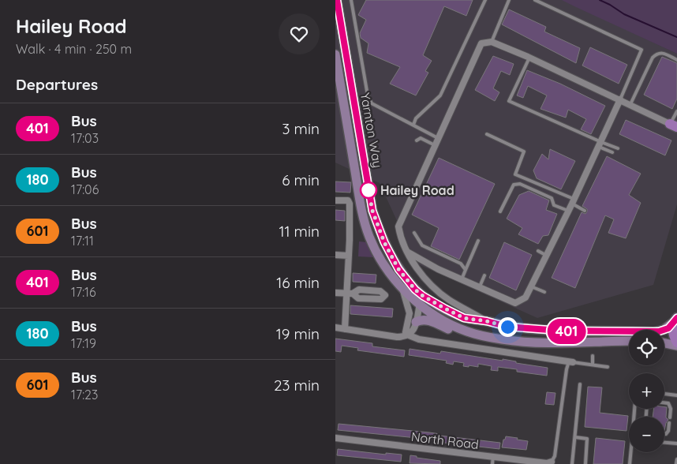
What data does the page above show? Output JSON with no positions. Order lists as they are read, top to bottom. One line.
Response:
{"streets":{"street":["Yarnton Way","North Road"]},"places":["Hailey Road"],"lines":["bus line 401"],"page":{"heading":[["Hailey Road","Walk · 4 min · 250 m"],"Departures"],"on_map":"401","list":[{"mark":"401","name":"Bus","note":"17:03","value":"3 min"},{"mark":"180","name":"Bus","note":"17:06","value":"6 min"},{"mark":"601","name":"Bus","note":"17:11","value":"11 min"},{"mark":"401","name":"Bus","note":"17:16","value":"16 min"},{"mark":"180","name":"Bus","note":"17:19","value":"19 min"},{"mark":"601","name":"Bus","note":"17:23","value":"23 min"}],"map_buttons":["+","−"]}}
